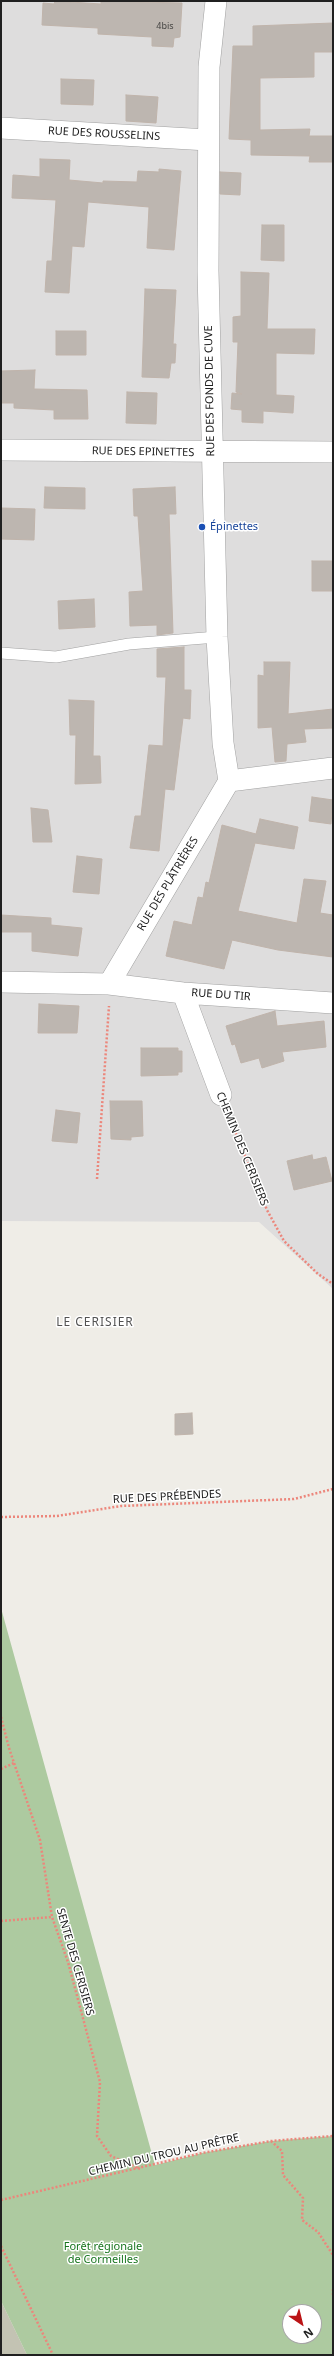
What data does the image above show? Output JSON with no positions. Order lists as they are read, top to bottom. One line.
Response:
{"streets":{"street":["RUE DES ROUSSELINS","RUE DES FONDS DE CUVE","RUE DES EPINETTES","RUE DES PLÂTRIÈRES","RUE DU TIR","CHEMIN DES CERISIERS"],"path":["RUE DES PRÉBENDES","SENTE DES CERISIERS","CHEMIN DU TROU AU PRÊTRE"]},"crossings":[["RUE DES ROUSSELINS","RUE DES FONDS DE CUVE"],["RUE DES FONDS DE CUVE","RUE DES EPINETTES"],["RUE DES FONDS DE CUVE","RUE DES PLÂTRIÈRES"],["RUE DES PLÂTRIÈRES","RUE DU TIR"],["RUE DU TIR","CHEMIN DES CERISIERS"],["SENTE DES CERISIERS","CHEMIN DU TROU AU PRÊTRE"]],"districts":["LE CERISIER"],"parks":["Forêt régionale de Cormeilles"],"places":["Épinettes"],"house_numbers":["4bis"],"north":"bottom right"}
